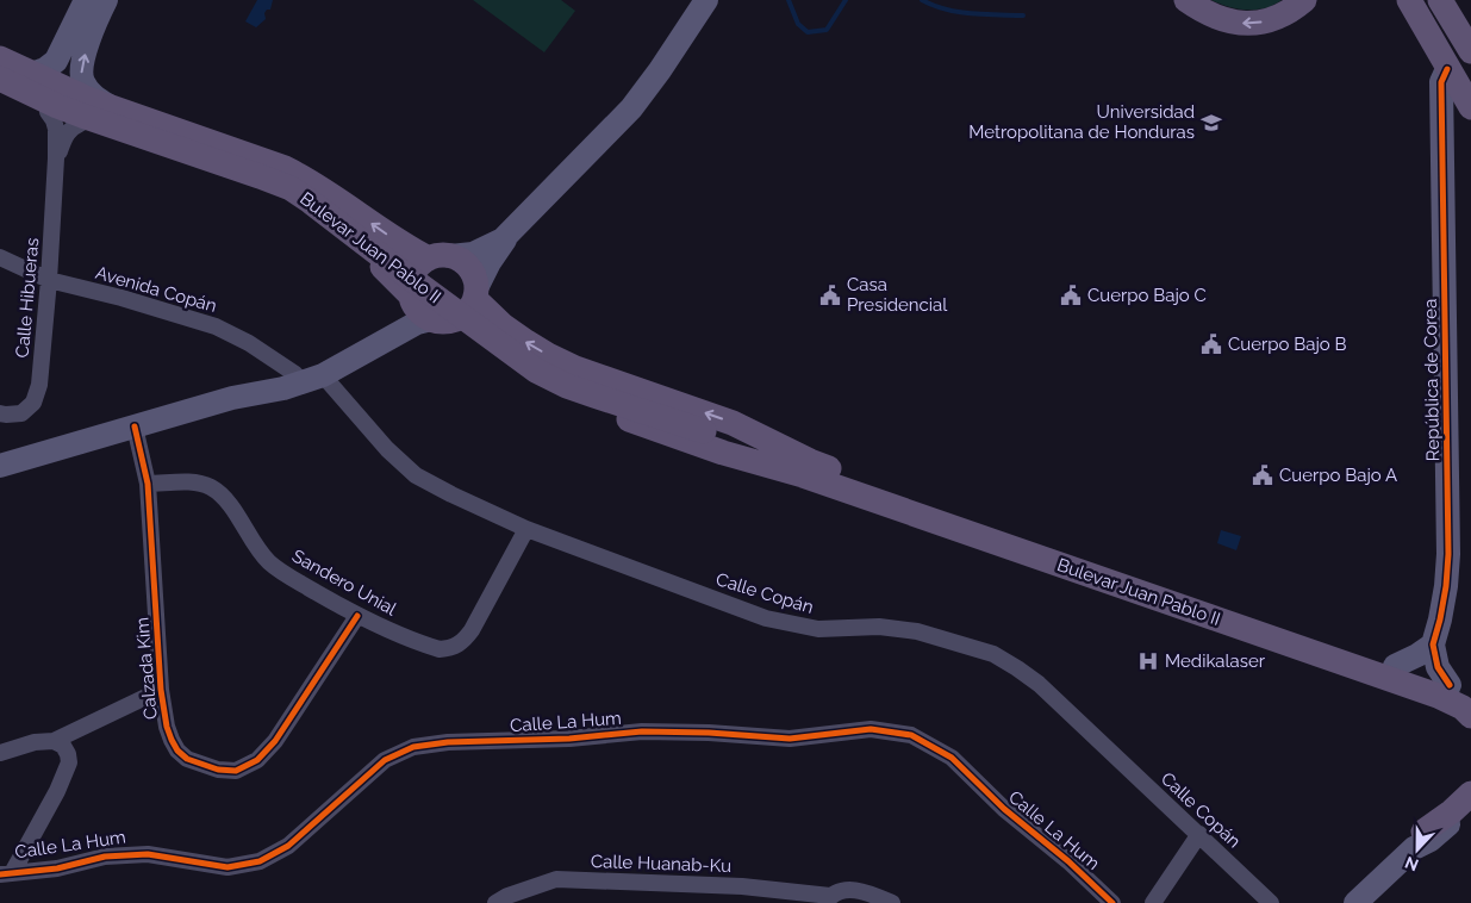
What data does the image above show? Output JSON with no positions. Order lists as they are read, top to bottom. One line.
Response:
{"streets":{"main road":["Bulevar Juan Pablo II"],"street":["Avenida Copán","Calle Hibueras","República de Corea","Sandero Unial","Calle Copán","Calzada Kim","Calle La Hum","Calle Huanab-Ku"]},"crossings":[["Bulevar Juan Pablo II","Calle Hibueras"],["Avenida Copán","Calle Hibueras"],["Sandero Unial","Calle Copán"],["Sandero Unial","Calzada Kim"]],"places":{"school or university":["Universidad Metropolitana de Honduras"],"public building":["Casa Presidencial","Cuerpo Bajo C","Cuerpo Bajo B","Cuerpo Bajo A"],"hospital":["Medikalaser"]},"north":"bottom"}
